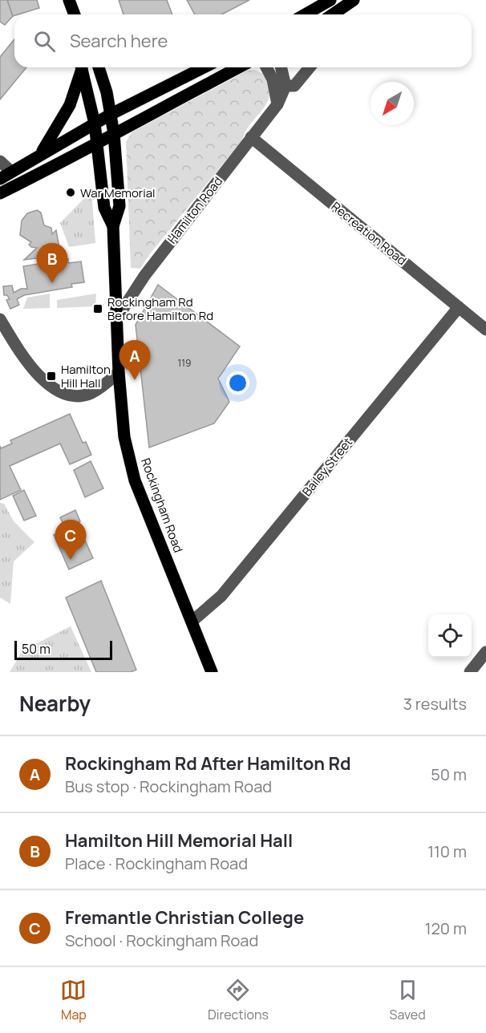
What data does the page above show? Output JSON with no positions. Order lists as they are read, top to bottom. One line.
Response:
{"streets":{"main road":["Rockingham Road"],"street":["Hamilton Road","Recreation Road","Bailey Street"]},"crossings":[["Hamilton Road","Recreation Road"],["Hamilton Road","Rockingham Road"],["Recreation Road","Bailey Street"],["Bailey Street","Rockingham Road"]],"places":{"other":["War Memorial"],"transit":["Rockingham Rd Before Hamilton Rd","Hamilton Hill Hall"]},"house_numbers":["119"],"scale_bar":"50 m","north":"bottom left","page":{"search":"Search here","pins":["B","A","C"],"scale":"50 m","heading":["Nearby","3 results"],"list":[{"mark":"A","name":"Rockingham Rd After Hamilton Rd","note":"Bus stop · Rockingham Road","value":"50 m"},{"mark":"B","name":"Hamilton Hill Memorial Hall","note":"Place · Rockingham Road","value":"110 m"},{"mark":"C","name":"Fremantle Christian College","note":"School · Rockingham Road","value":"120 m"}],"nav":["Map","Directions","Saved"]}}
